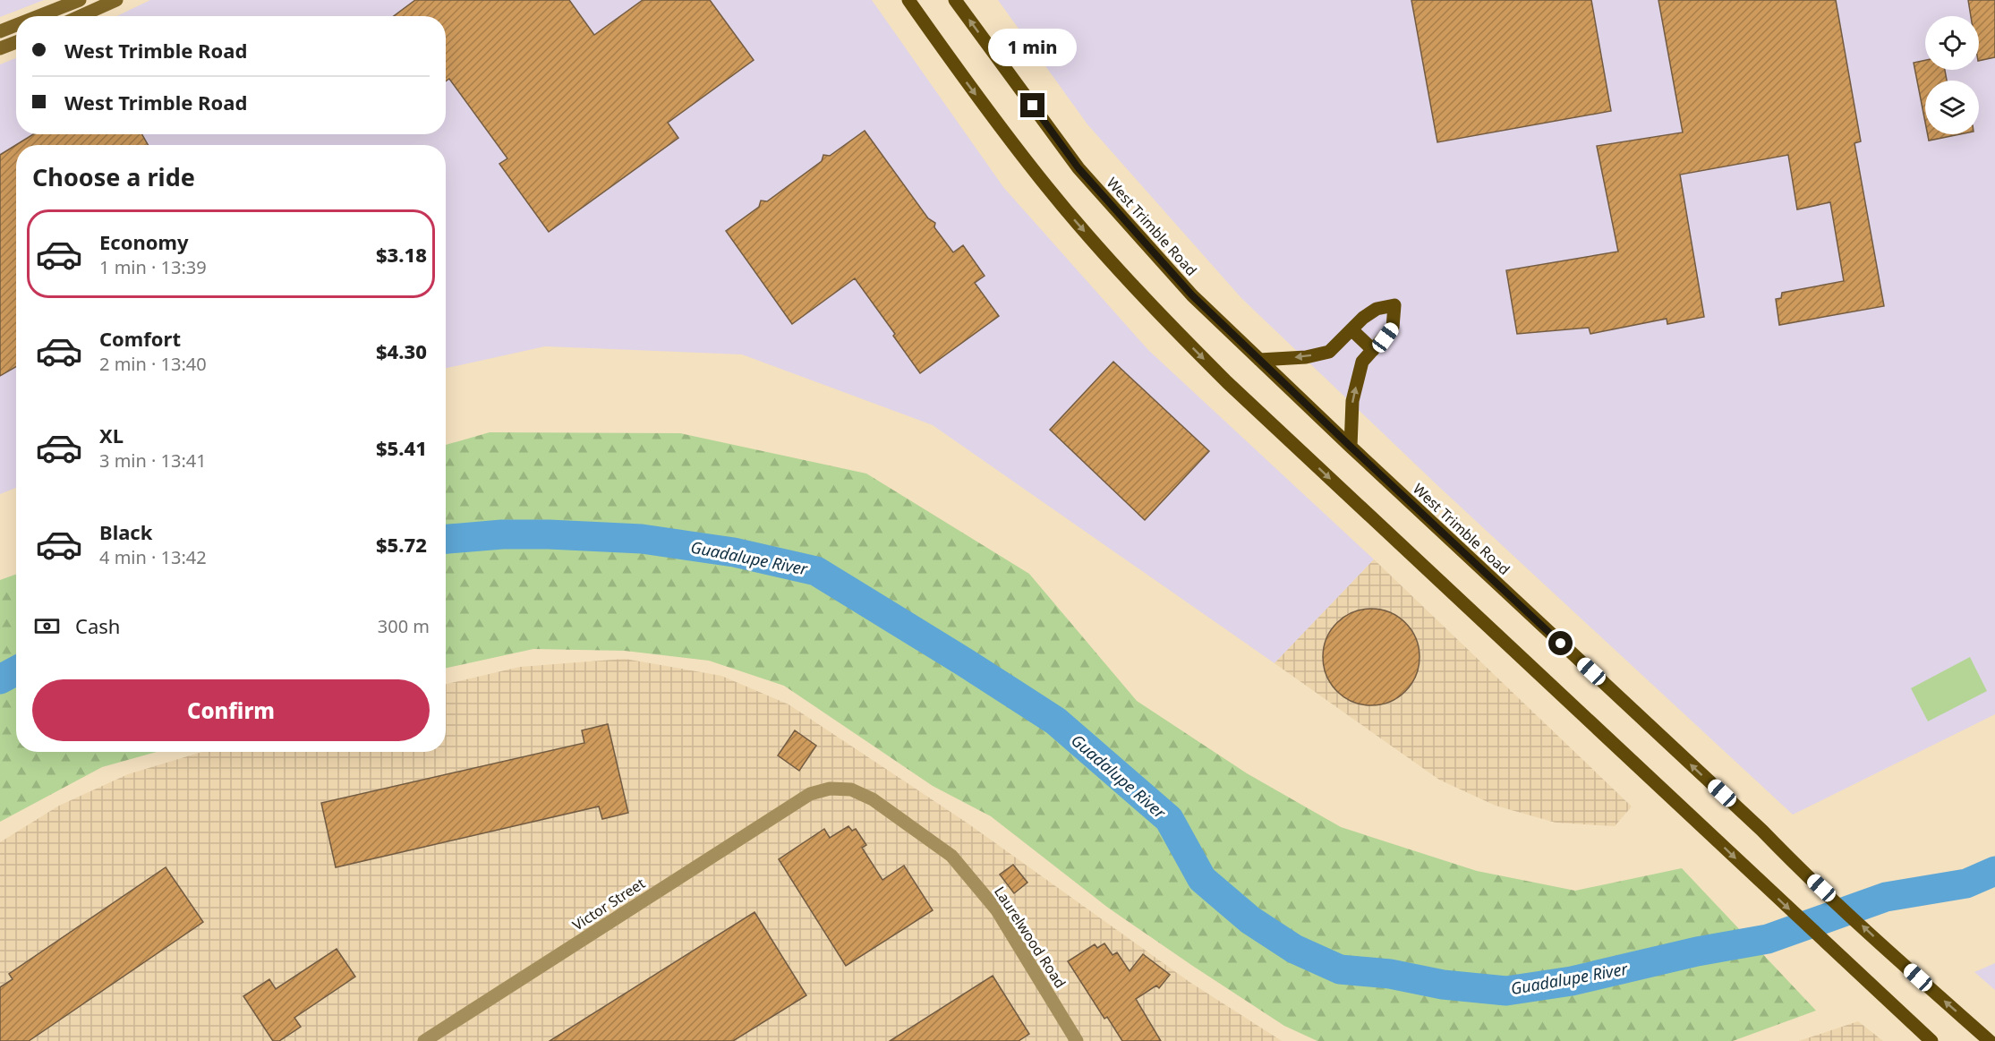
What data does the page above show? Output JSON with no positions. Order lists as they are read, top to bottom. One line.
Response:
{"streets":{"main road":["West Trimble Road"],"street":["Victor Street","Laurelwood Road"]},"crossings":[["Victor Street","Laurelwood Road"]],"water":["Guadalupe River"],"page":{"banner":["West Trimble Road","West Trimble Road"],"bubble":"1 min","heading":"Choose a ride","list":[{"name":"Economy","note":"1 min · 13:39","value":"$3.18"},{"name":"Comfort","note":"2 min · 13:40","value":"$4.30"},{"name":"XL","note":"3 min · 13:41","value":"$5.41"},{"name":"Black","note":"4 min · 13:42","value":"$5.72"}],"pay":["Cash","300 m"],"buttons":"Confirm"}}
